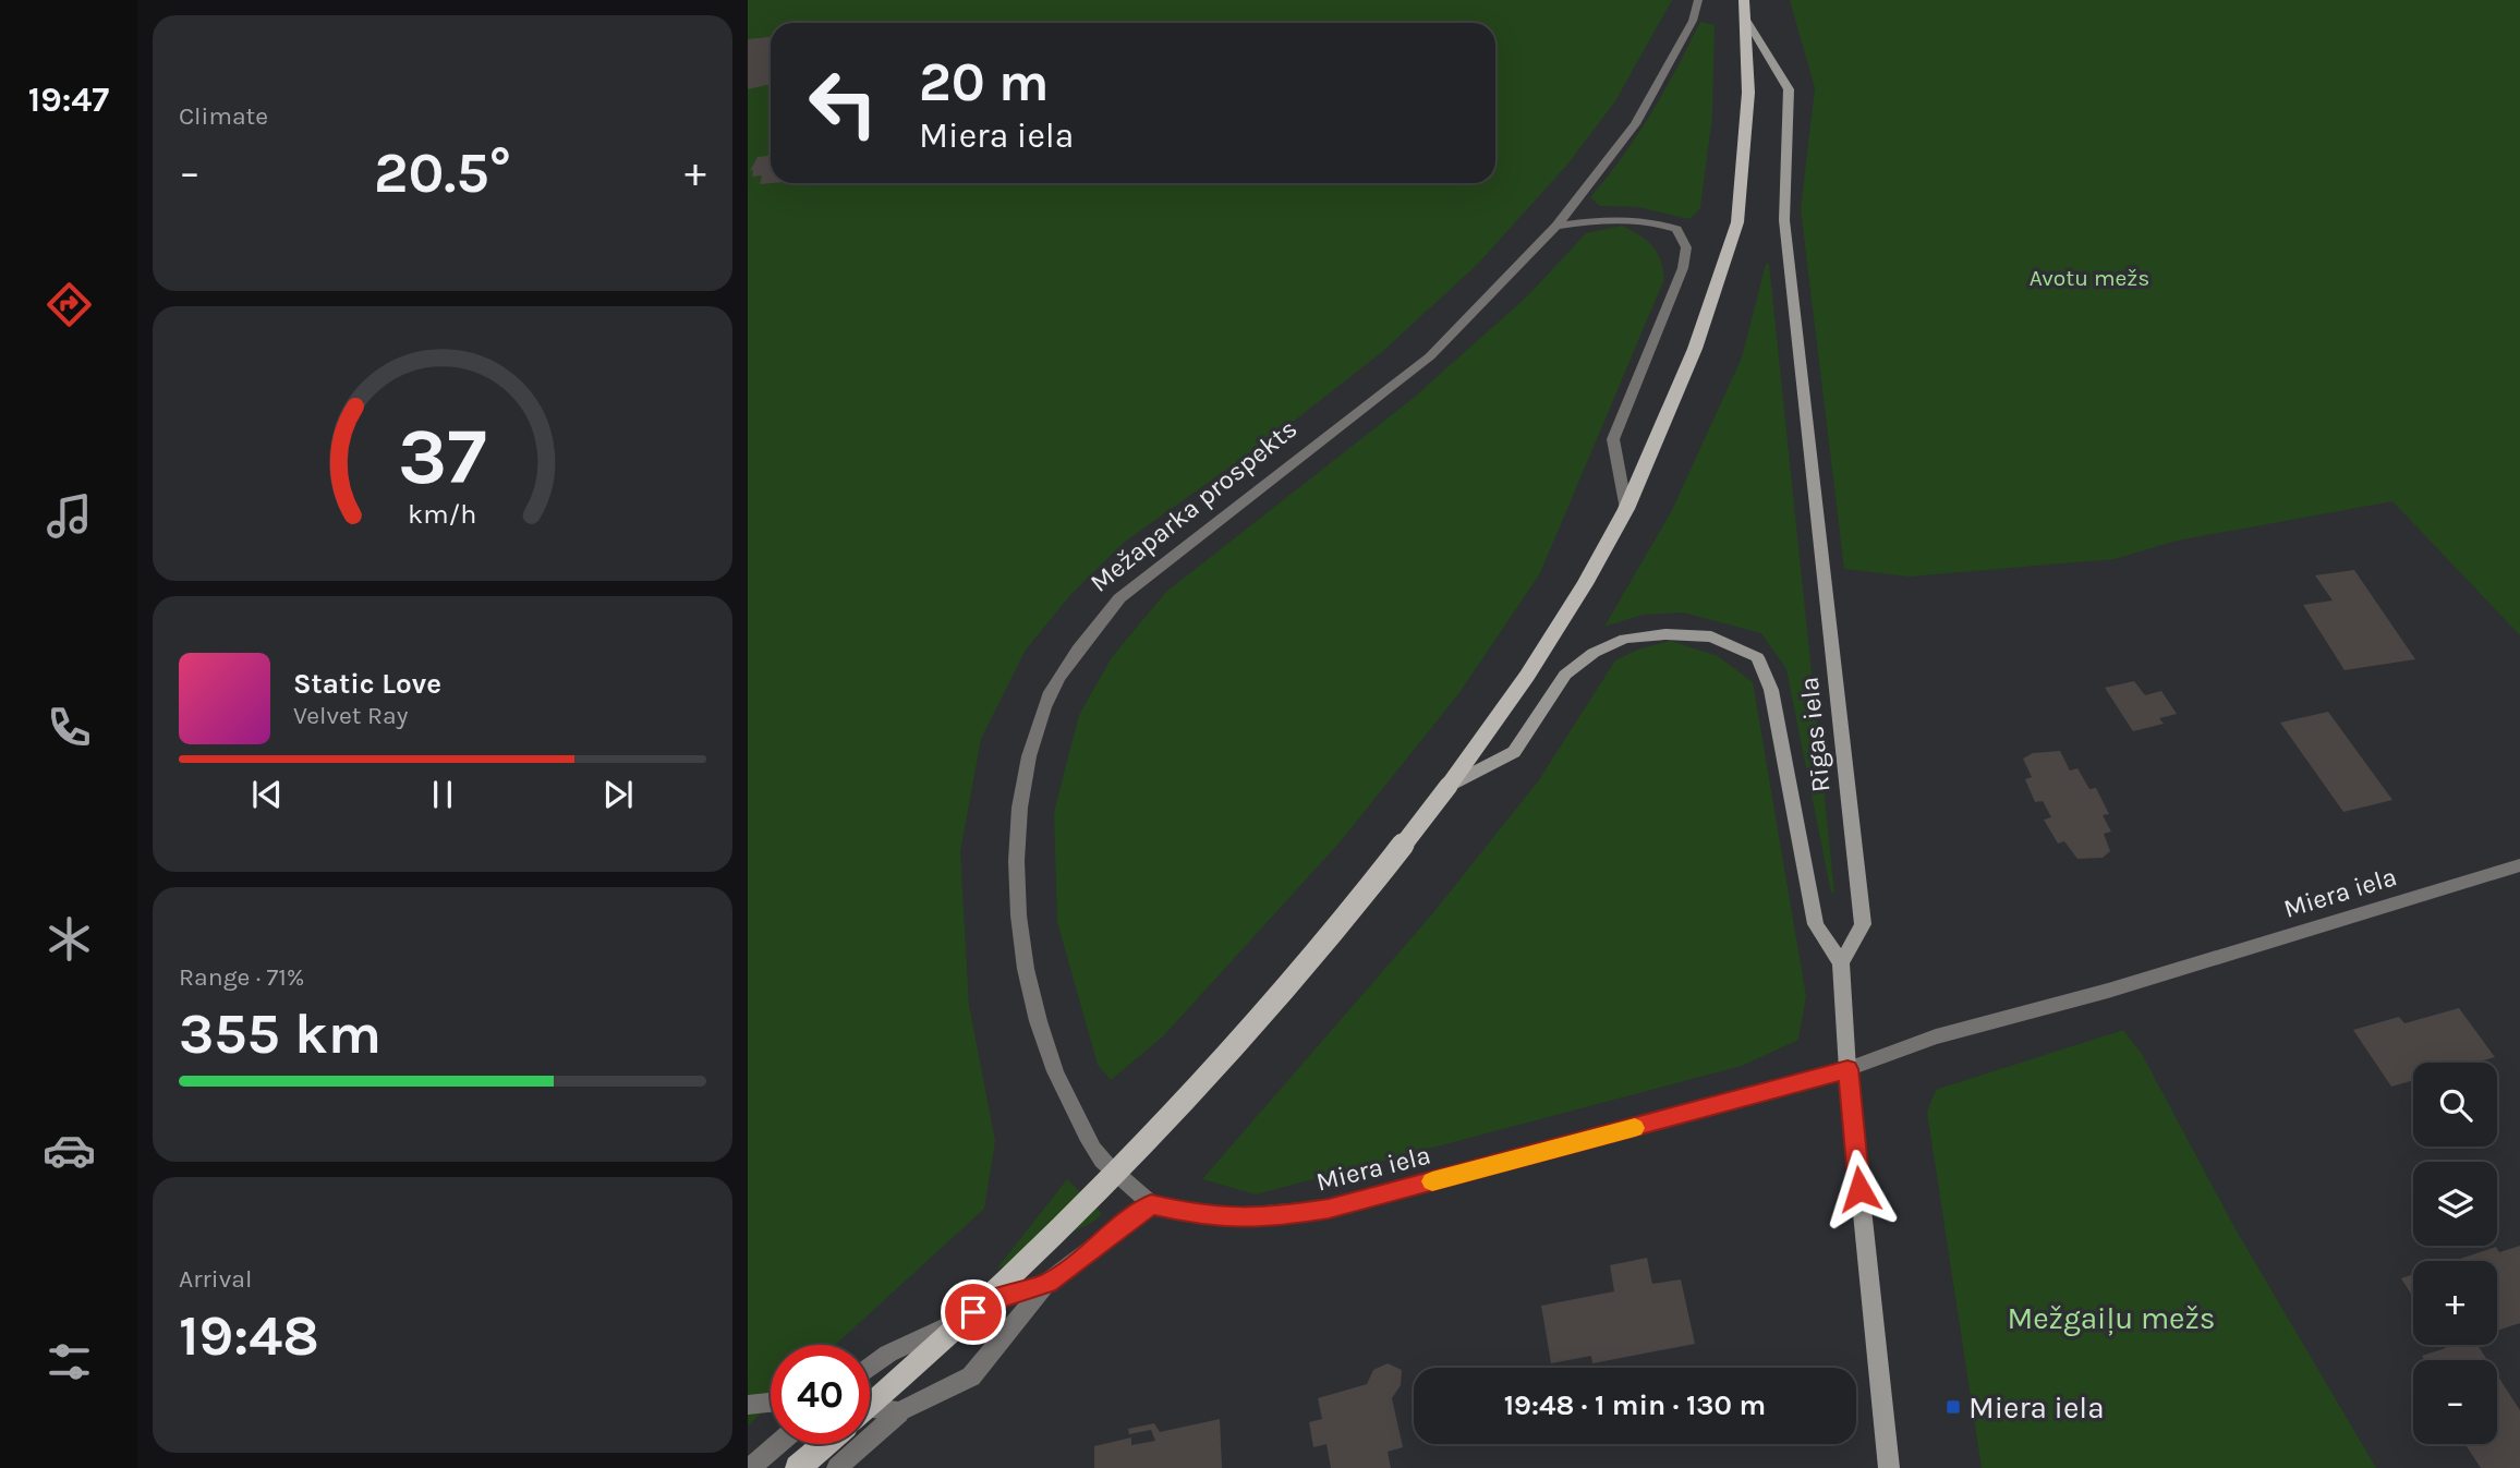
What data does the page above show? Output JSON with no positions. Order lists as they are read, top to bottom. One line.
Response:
{"streets":{"main road":["Rīgas iela"],"street":["Mežaparka prospekts","Miera iela"]},"crossings":[["Mežaparka prospekts","Miera iela"]],"parks":["Avotu mežs","Mežgaiļu mežs"],"places":{"transit":["Miera iela"]},"page":{"tabs":"19:47","tile":["Climate",["Range · 71%","355 km"],["Arrival","19:48"]],"turn":["20 m","Miera iela"],"heat":["−","20.5°","+"],"song":["Static Love","Velvet Ray"],"map_buttons":["+","−"],"limit":"40","trip":"19:48 · 1 min · 130 m","gauge":["37","km/h"]}}
